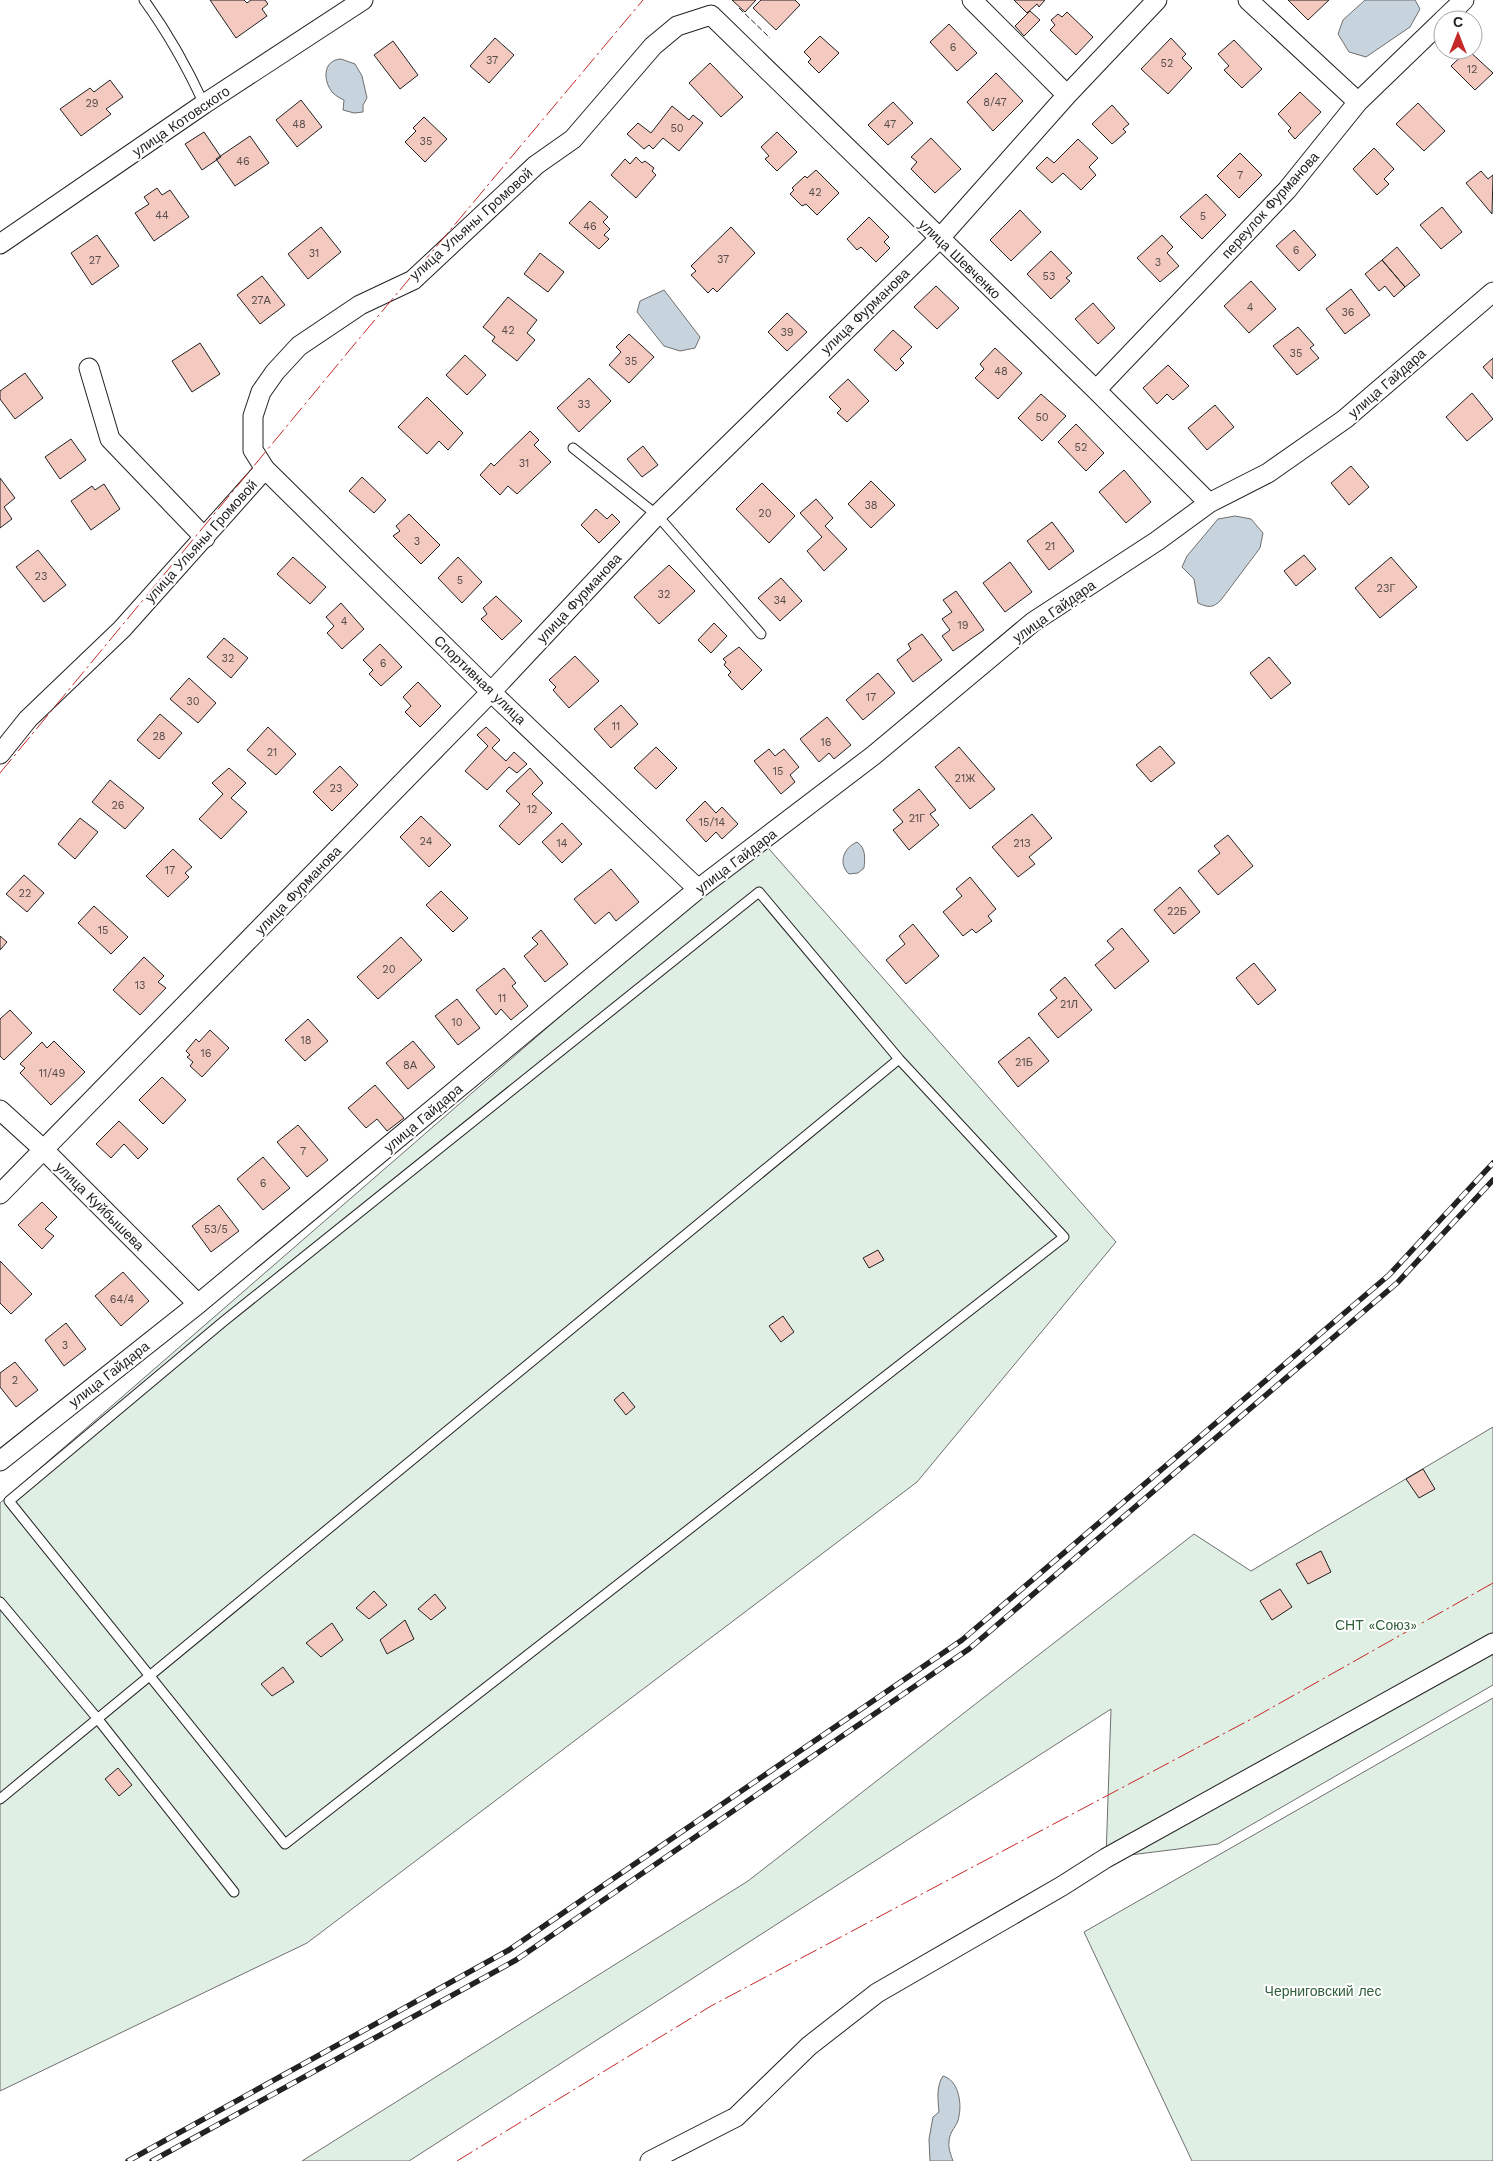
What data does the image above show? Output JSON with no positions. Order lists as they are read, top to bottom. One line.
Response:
{"streets":{"street":["улица Котовского","переулок Фурманова","улица Ульяны Громовой","улица Шевченко","улица Фурманова","улица Гайдара","Спортивная улица","улица Куйбышева"]},"crossings":[["переулок Фурманова","улица Шевченко"],["улица Ульяны Громовой","улица Шевченко"],["улица Ульяны Громовой","Спортивная улица"],["улица Шевченко","улица Фурманова"],["улица Шевченко","улица Гайдара"],["улица Фурманова","Спортивная улица"],["улица Фурманова","улица Куйбышева"],["улица Гайдара","Спортивная улица"],["улица Гайдара","улица Куйбышева"]],"parks":["СНТ «Союз»","Черниговский лес"],"house_numbers":["6","37","52","12","8/47","29","48","47","50","35","46","7","42","44","5","46","6","31","37","27","3","53","27А","4","36","42","39","35","35","48","33","50","52","31","38","20","3","21","23","5","23Г","32","34","4","19","32","6","17","30","11","28","16","21","15","21Ж","23","26","12","21Г","15/14","24","14","21З","17","22","22Б","15","20","13","11","21Л","10","18","16","21Б","8А","11/49","7","6","53/5","64/4","3","2"],"north":"top"}
